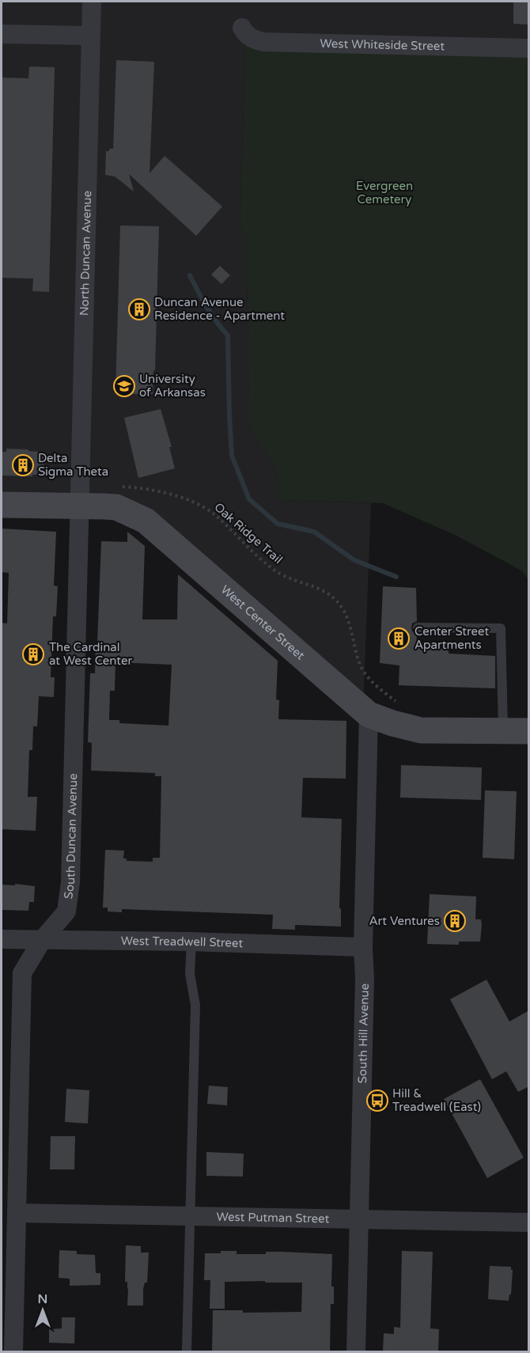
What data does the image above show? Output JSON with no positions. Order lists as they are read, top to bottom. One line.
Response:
{"streets":{"street":["West Whiteside Street","North Duncan Avenue","West Center Street","South Duncan Avenue","West Treadwell Street","South Hill Avenue","West Putman Street"],"path":["Oak Ridge Trail"]},"crossings":[["North Duncan Avenue","West Center Street"],["North Duncan Avenue","South Duncan Avenue"],["West Center Street","South Duncan Avenue"],["West Center Street","South Hill Avenue"],["South Duncan Avenue","West Treadwell Street"],["South Duncan Avenue","West Putman Street"],["West Treadwell Street","South Hill Avenue"],["South Hill Avenue","West Putman Street"]],"parks":["Evergreen Cemetery"],"places":{"building":["Duncan Avenue Residence - Apartment","Delta Sigma Theta","Center Street Apartments","The Cardinal at West Center","Art Ventures"],"school or university":["University of Arkansas"],"bus stop":["Hill & Treadwell (East)"]},"north":"top"}
